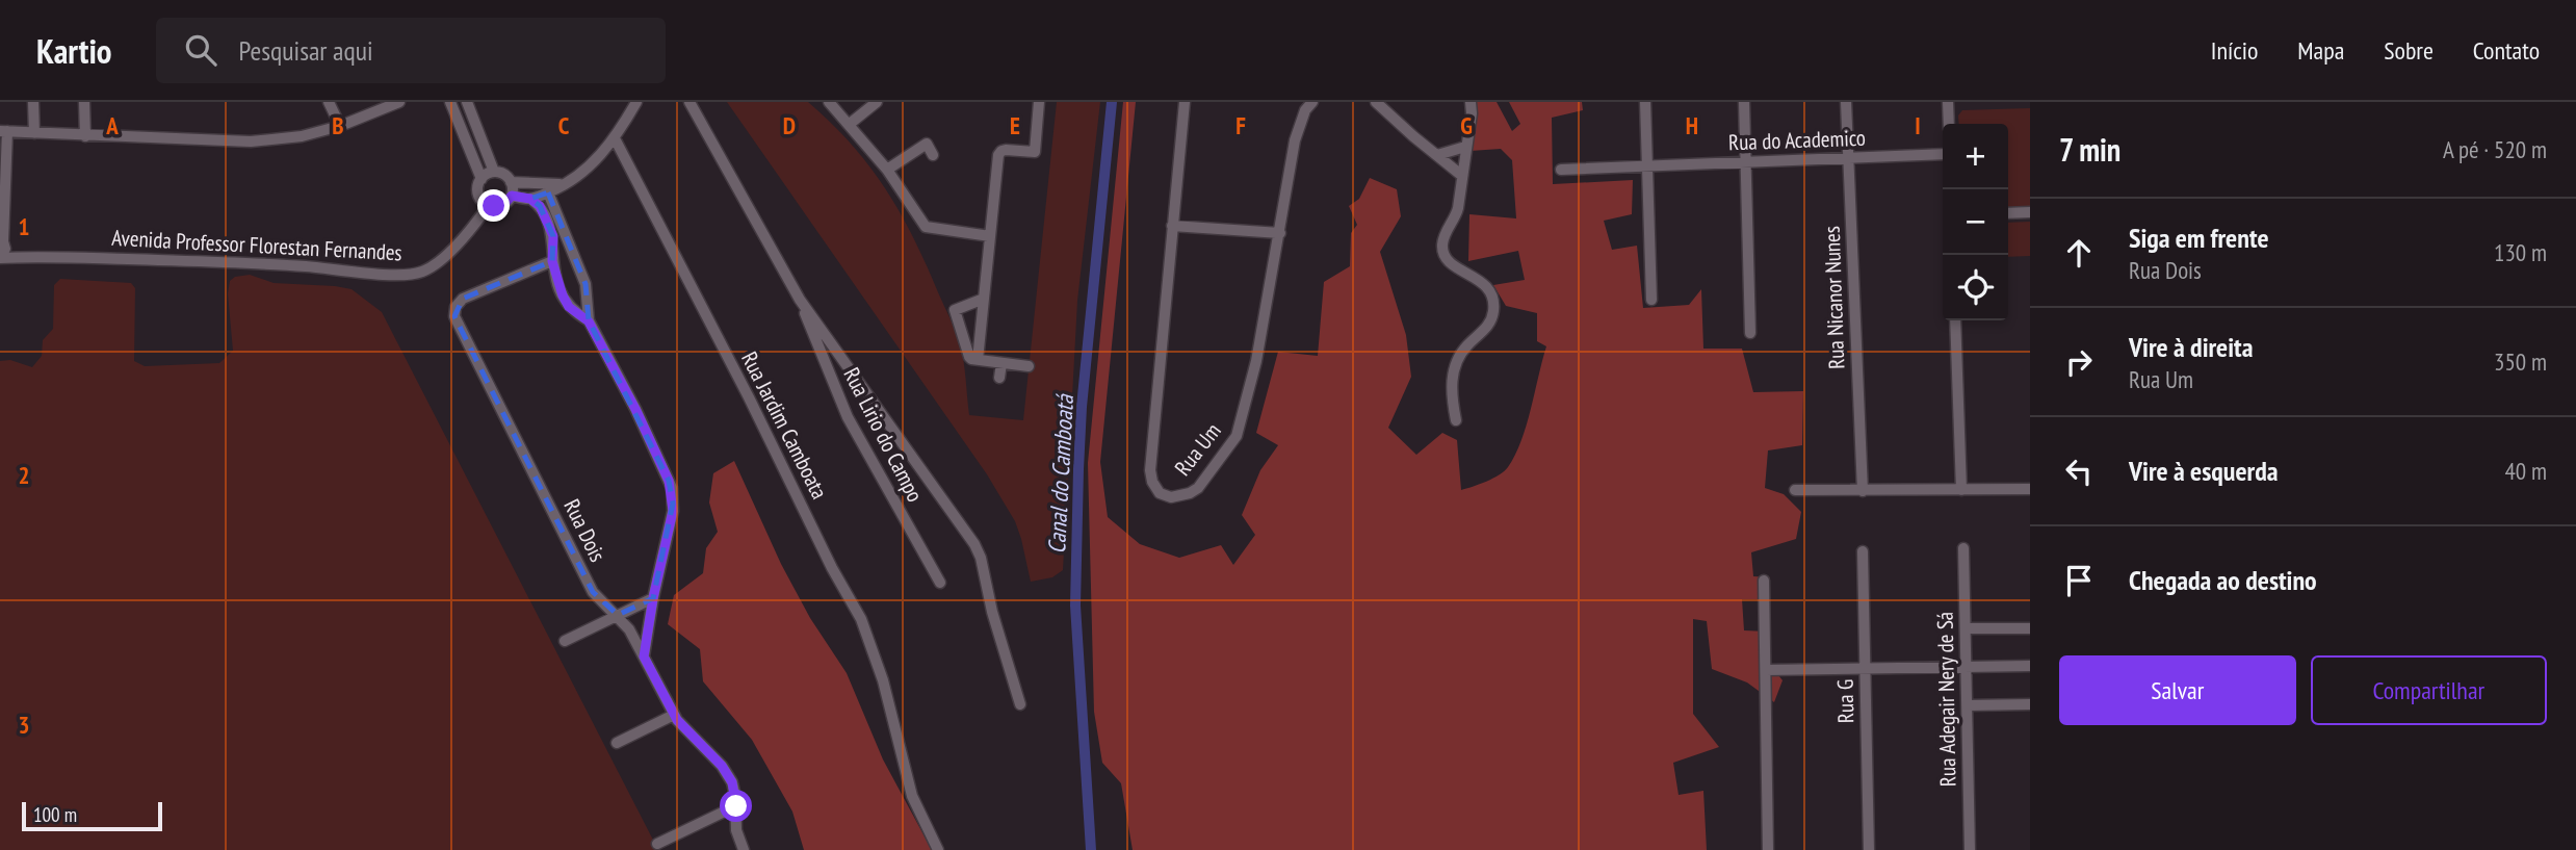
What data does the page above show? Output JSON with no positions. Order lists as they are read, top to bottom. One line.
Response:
{"streets":{"street":["Rua do Academico","Avenida Professor Florestan Fernandes","Rua Nicanor Nunes","Rua Jardim Camboata","Rua Lirio do Campo","Rua Um","Rua Dois","Rua Adegair Nery de Sá","Rua G"]},"crossings":[["Rua do Academico","Rua Nicanor Nunes"]],"water":["Canal do Camboatá"],"scale_bar":"100 m","page":{"header":"Kartio","search":"Pesquisar aqui","nav":["Início","Mapa","Sobre","Contato"],"heading":["7 min","A pé · 520 m"],"map_buttons":["+","−"],"list":[["Siga em frente","Rua Dois","130 m"],["Vire à direita","Rua Um","350 m"],["Vire à esquerda","40 m"],"Chegada ao destino"],"buttons":["Salvar","Compartilhar"],"scale":"100 m"},"grid":{"columns":["A","B","C","D","E","F","G","H","I"],"rows":["1","2","3"]}}
